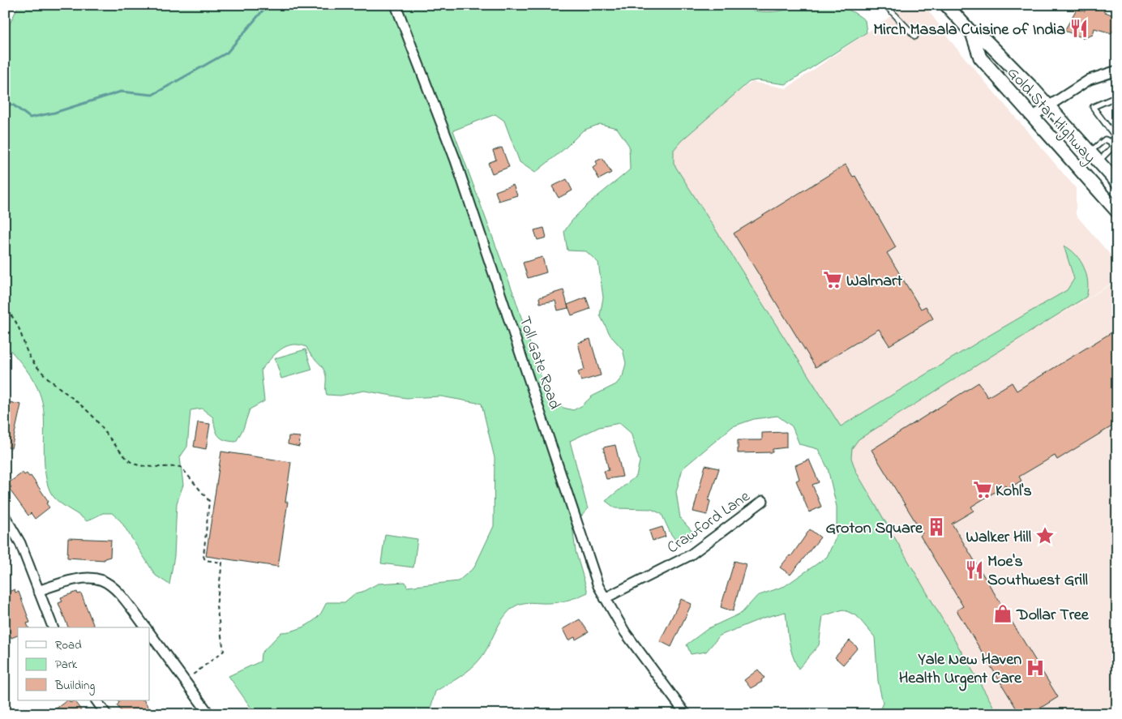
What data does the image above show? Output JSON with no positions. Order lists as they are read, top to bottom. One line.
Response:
{"streets":{"main road":["Gold Star Highway"],"street":["Toll Gate Road","Crawford Lane"]},"crossings":[["Toll Gate Road","Crawford Lane"]],"places":{"restaurant":["Mirch Masala Cuisine of India","Moe's Southwest Grill"],"supermarket":["Walmart","Kohl's"],"building":["Groton Square"],"place":["Walker Hill"],"shop":["Dollar Tree"],"hospital":["Yale New Haven Health Urgent Care"]},"legend":["Road","Park","Building"]}
